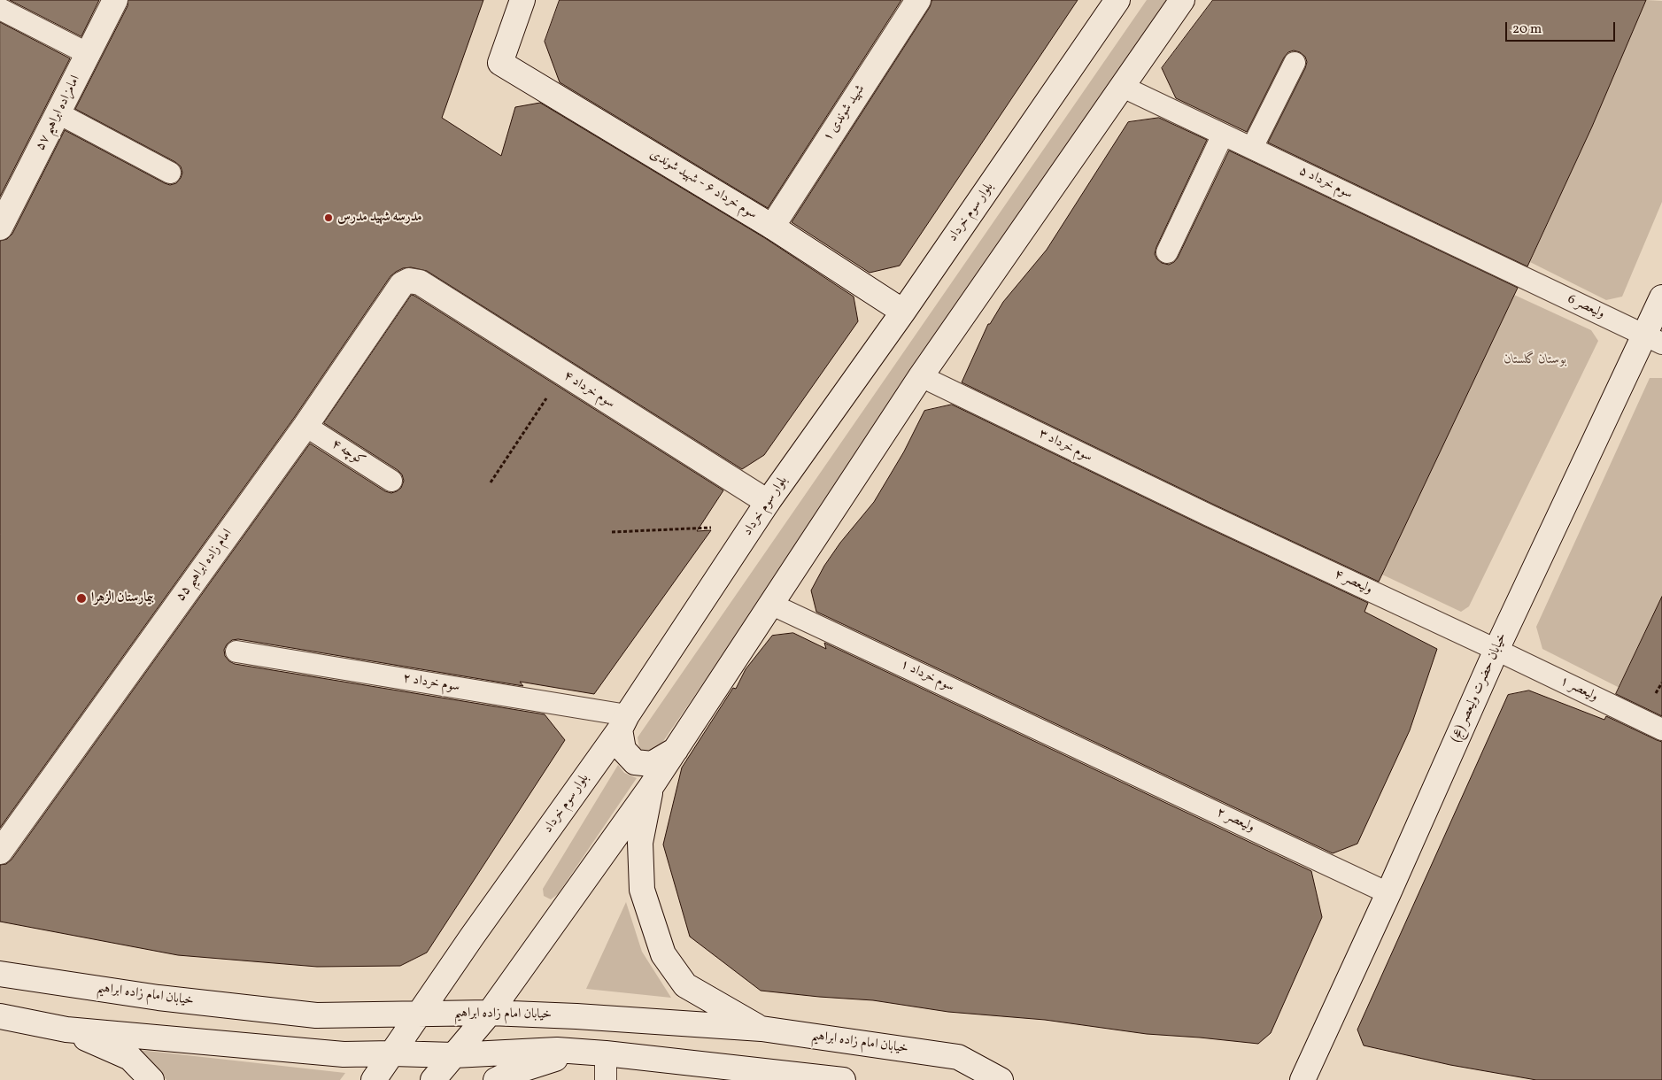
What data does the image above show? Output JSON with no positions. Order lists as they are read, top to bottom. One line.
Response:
{"streets":{"main road":["امامزاده ابراهیم ۵۷","شهید شوندی ۱","سوم خرداد ۶ - شهید شوندی","بلوار سوم خرداد","سوم خرداد ۴","امام زاده ابراهیم ۵۵","خیابان حضرت ولیعصر (عج)","خیابان امام زاده ابراهیم"],"lane":["سوم خرداد ۵","ولیعصر 6","سوم خرداد ۳","کوچه ۴","ولیعصر ۴","سوم خرداد ۱","سوم خرداد ۲","ولیعصر ۱","ولیعصر ۲"]},"crossings":[["شهید شوندی ۱","سوم خرداد ۶ - شهید شوندی"],["سوم خرداد ۵","ولیعصر 6"],["سوم خرداد ۶ - شهید شوندی","بلوار سوم خرداد"],["بلوار سوم خرداد","سوم خرداد ۴"],["بلوار سوم خرداد","سوم خرداد ۲"],["بلوار سوم خرداد","خیابان امام زاده ابراهیم"],["ولیعصر 6","خیابان حضرت ولیعصر (عج)"],["سوم خرداد ۴","امام زاده ابراهیم ۵۵"],["سوم خرداد ۳","ولیعصر ۴"],["کوچه ۴","امام زاده ابراهیم ۵۵"],["ولیعصر ۴","خیابان حضرت ولیعصر (عج)"],["ولیعصر ۴","ولیعصر ۱"],["سوم خرداد ۱","ولیعصر ۲"],["خیابان حضرت ولیعصر (عج)","ولیعصر ۱"],["خیابان حضرت ولیعصر (عج)","ولیعصر ۲"]],"parks":["بوستان گلستان"],"places":["مدرسه شهید مدرس","بیمارستان الزهرا"],"scale_bar":"20 m"}
